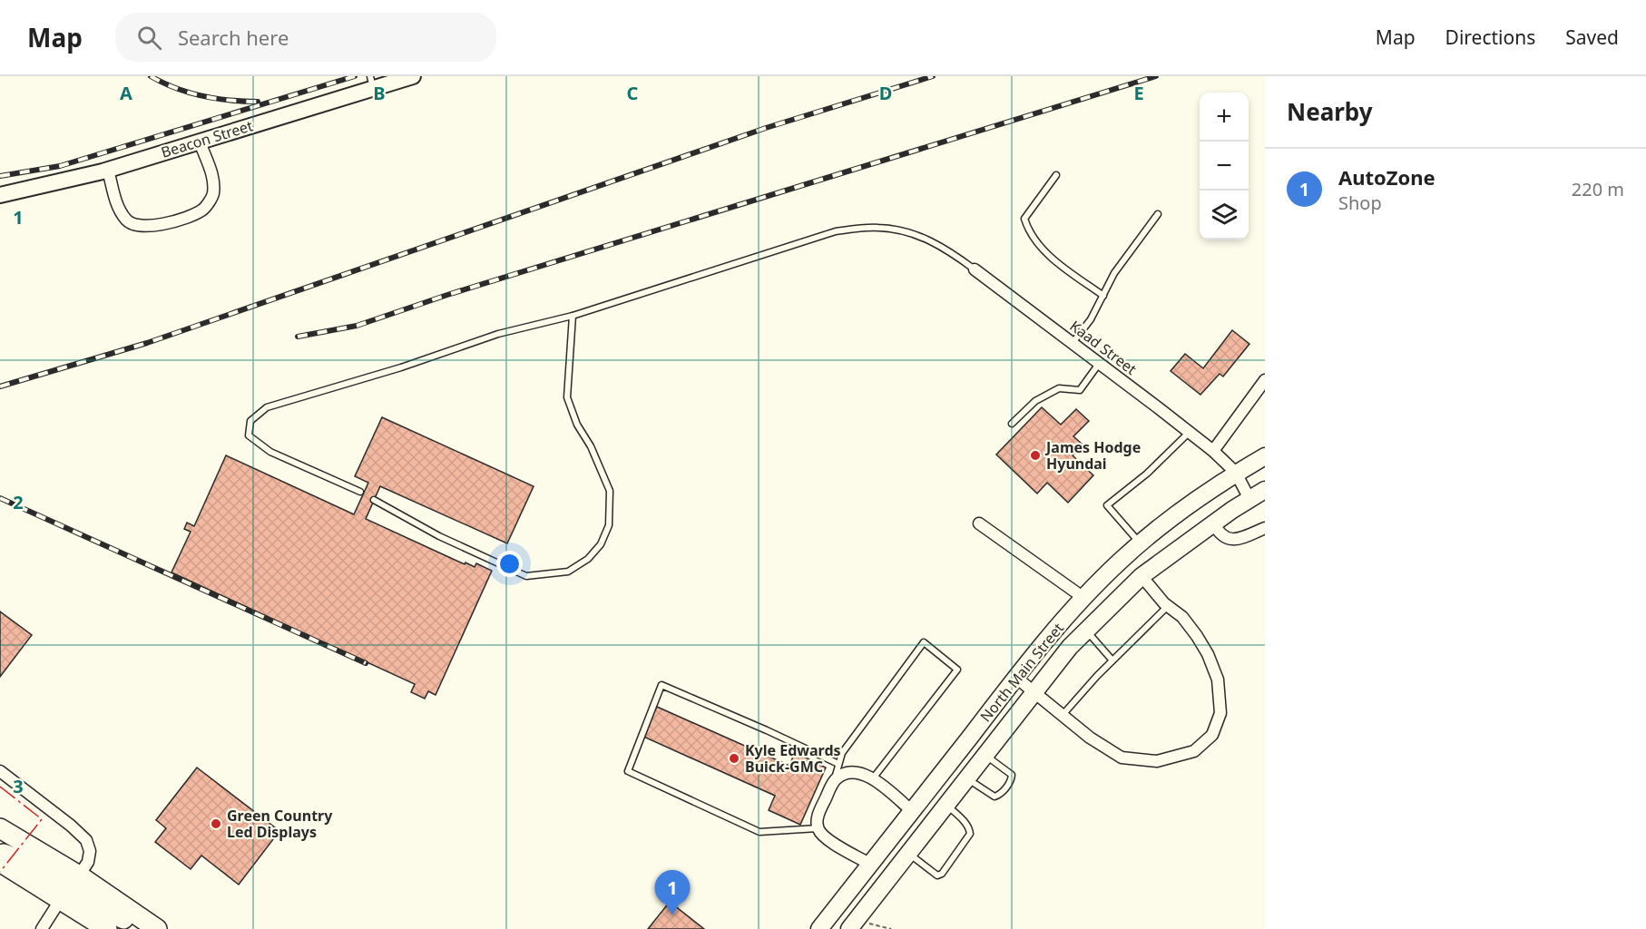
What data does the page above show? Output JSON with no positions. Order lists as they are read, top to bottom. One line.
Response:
{"streets":{"main road":["North Main Street"],"street":["Beacon Street","Kaad Street"]},"crossings":[["Kaad Street","North Main Street"]],"places":["James Hodge Hyundai","Kyle Edwards Buick-GMC","Green Country Led Displays"],"page":{"header":"Map","search":"Search here","nav":["Map","Directions","Saved"],"heading":"Nearby","map_buttons":["+","−"],"list":[{"mark":"1","name":"AutoZone","note":"Shop","value":"220 m"}],"pins":"1"},"grid":{"columns":["A","B","C","D","E"],"rows":["1","2","3"]}}
